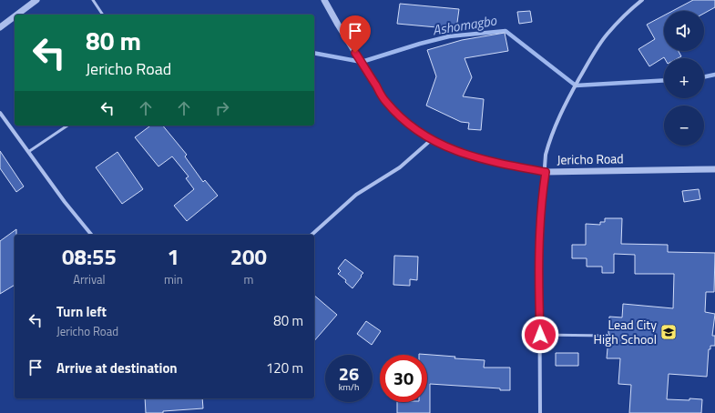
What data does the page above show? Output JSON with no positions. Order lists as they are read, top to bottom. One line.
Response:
{"streets":{"street":["Jericho Road"]},"water":["Ashomagbo"],"places":{"school or university":["Lead City High School"]},"page":{"map_buttons":["+","−"],"turn":["80 m","Jericho Road"],"eta":["08:55","Arrival","1","min","200","m"],"list":[{"name":"Turn left","note":"Jericho Road","value":"80 m"},{"name":"Arrive at destination","value":"120 m"}],"speed":"26 km/h","limit":"30"}}
